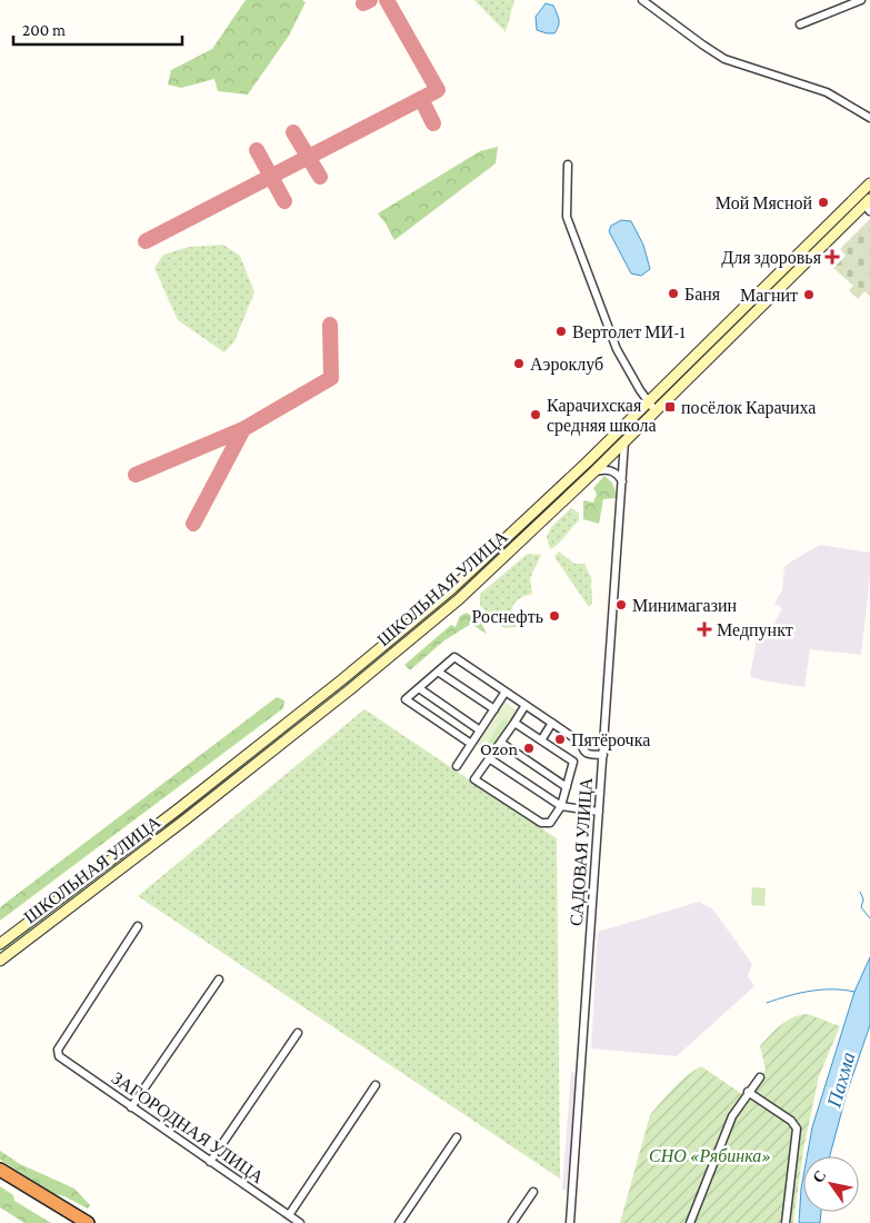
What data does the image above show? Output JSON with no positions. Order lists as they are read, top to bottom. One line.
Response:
{"streets":{"main road":["ШКОЛЬНАЯ УЛИЦА"],"street":["САДОВАЯ УЛИЦА","ЗАГОРОДНАЯ УЛИЦА"]},"crossings":[["ШКОЛЬНАЯ УЛИЦА","САДОВАЯ УЛИЦА"]],"water":["Пахма"],"parks":["СНО «Рябинка»"],"places":{"other":["Мой Мясной","Баня","Магнит","Вертолет МИ-1","Аэроклуб","Карачихская средняя школа","Минимагазин","Роснефть","Пятёрочка","Ozon"],"health":["Для здоровья","Медпункт"],"transit":["посёлок Карачиха"]},"scale_bar":"200 m","north":"top left"}
